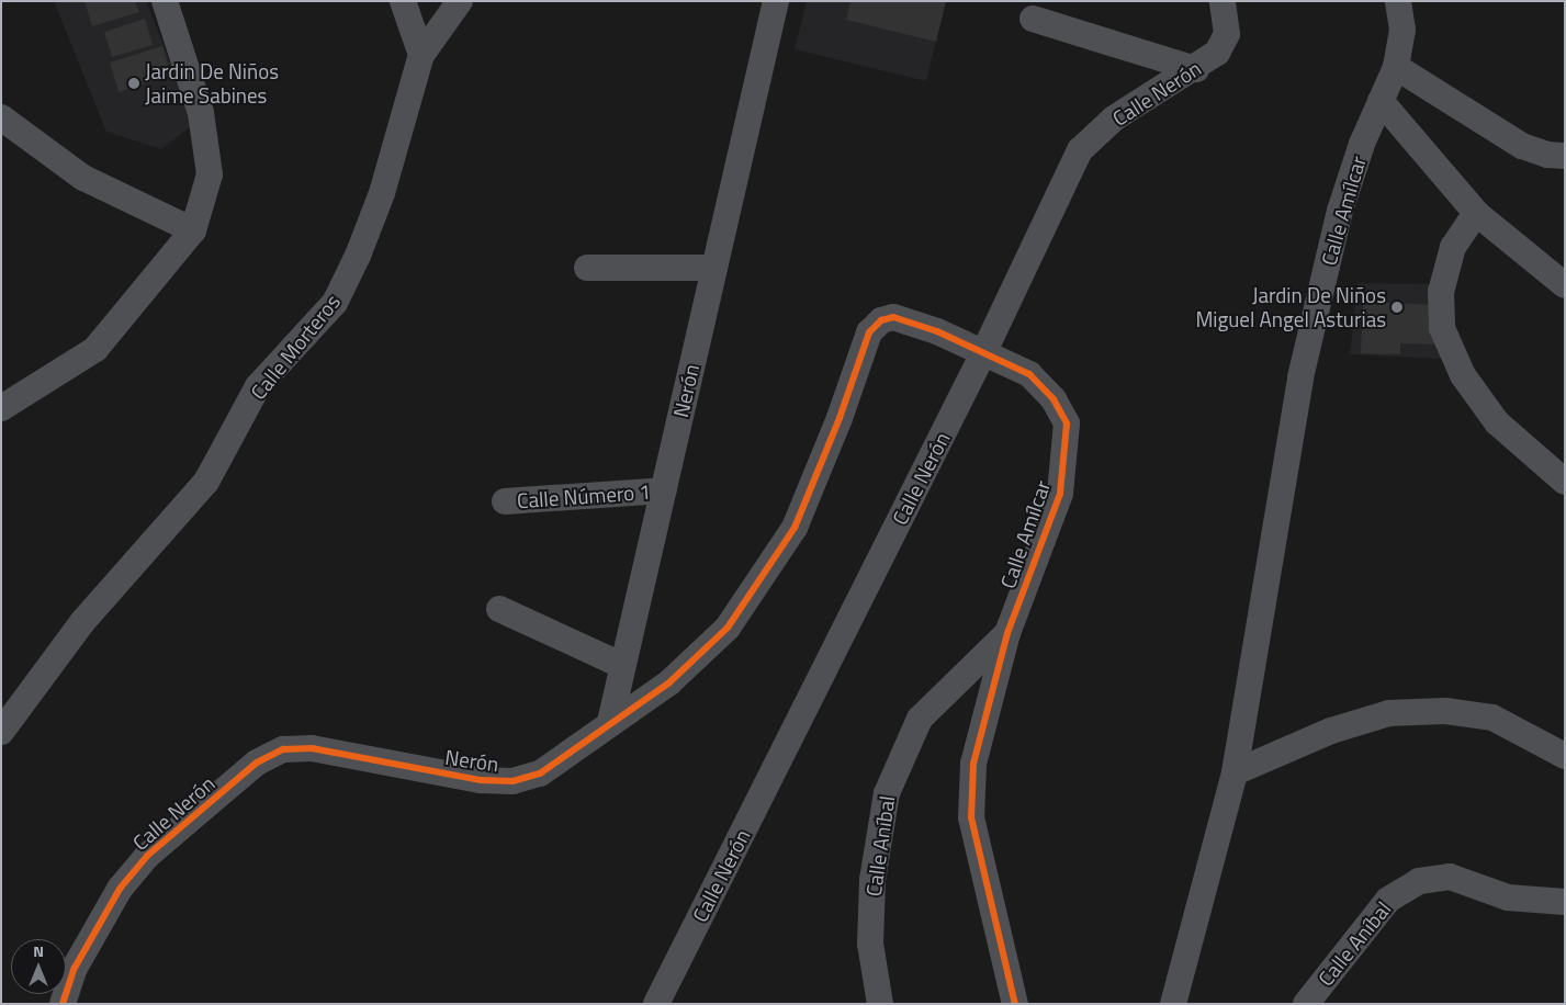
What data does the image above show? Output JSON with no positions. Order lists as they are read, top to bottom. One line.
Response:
{"streets":{"street":["Calle Nerón","Calle Amílcar","Calle Morteros","Nerón","Calle Número 1","Calle Aníbal"]},"crossings":[["Calle Nerón","Calle Amílcar"],["Calle Nerón","Nerón"],["Calle Amílcar","Nerón"],["Calle Amílcar","Calle Aníbal"],["Nerón","Calle Número 1"]],"places":["Jardin De Niños Jaime Sabines","Jardin De Niños Miguel Angel Asturias"],"north":"top"}
